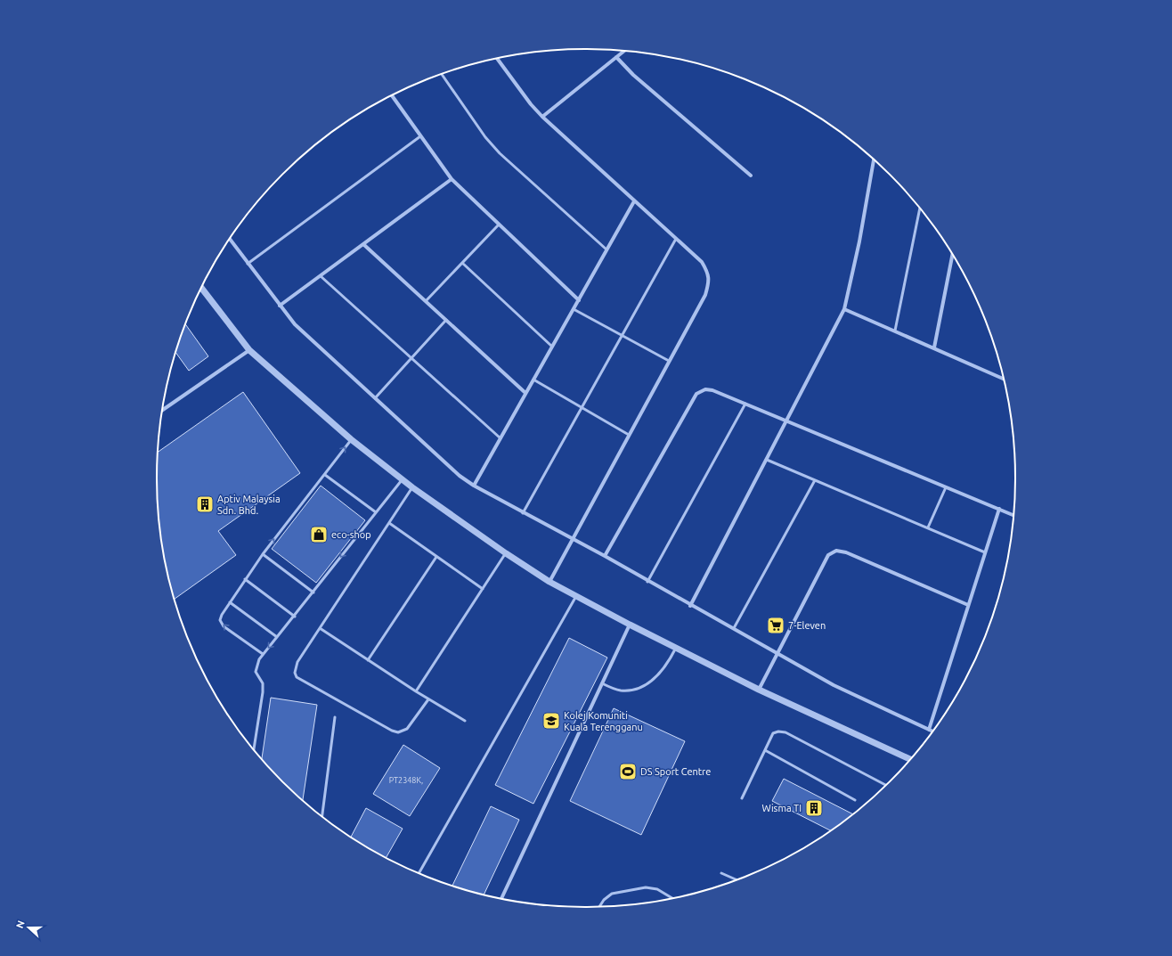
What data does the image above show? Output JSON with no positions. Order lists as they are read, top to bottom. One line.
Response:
{"places":{"building":["Aptiv Malaysia Sdn. Bhd.","Wisma TI"],"shop":["eco-shop"],"supermarket":["7-Eleven"],"school or university":["Kolej Komuniti Kuala Terengganu"],"sports":["DS Sport Centre"]},"house_numbers":["PT2348K,"],"north":"left"}
